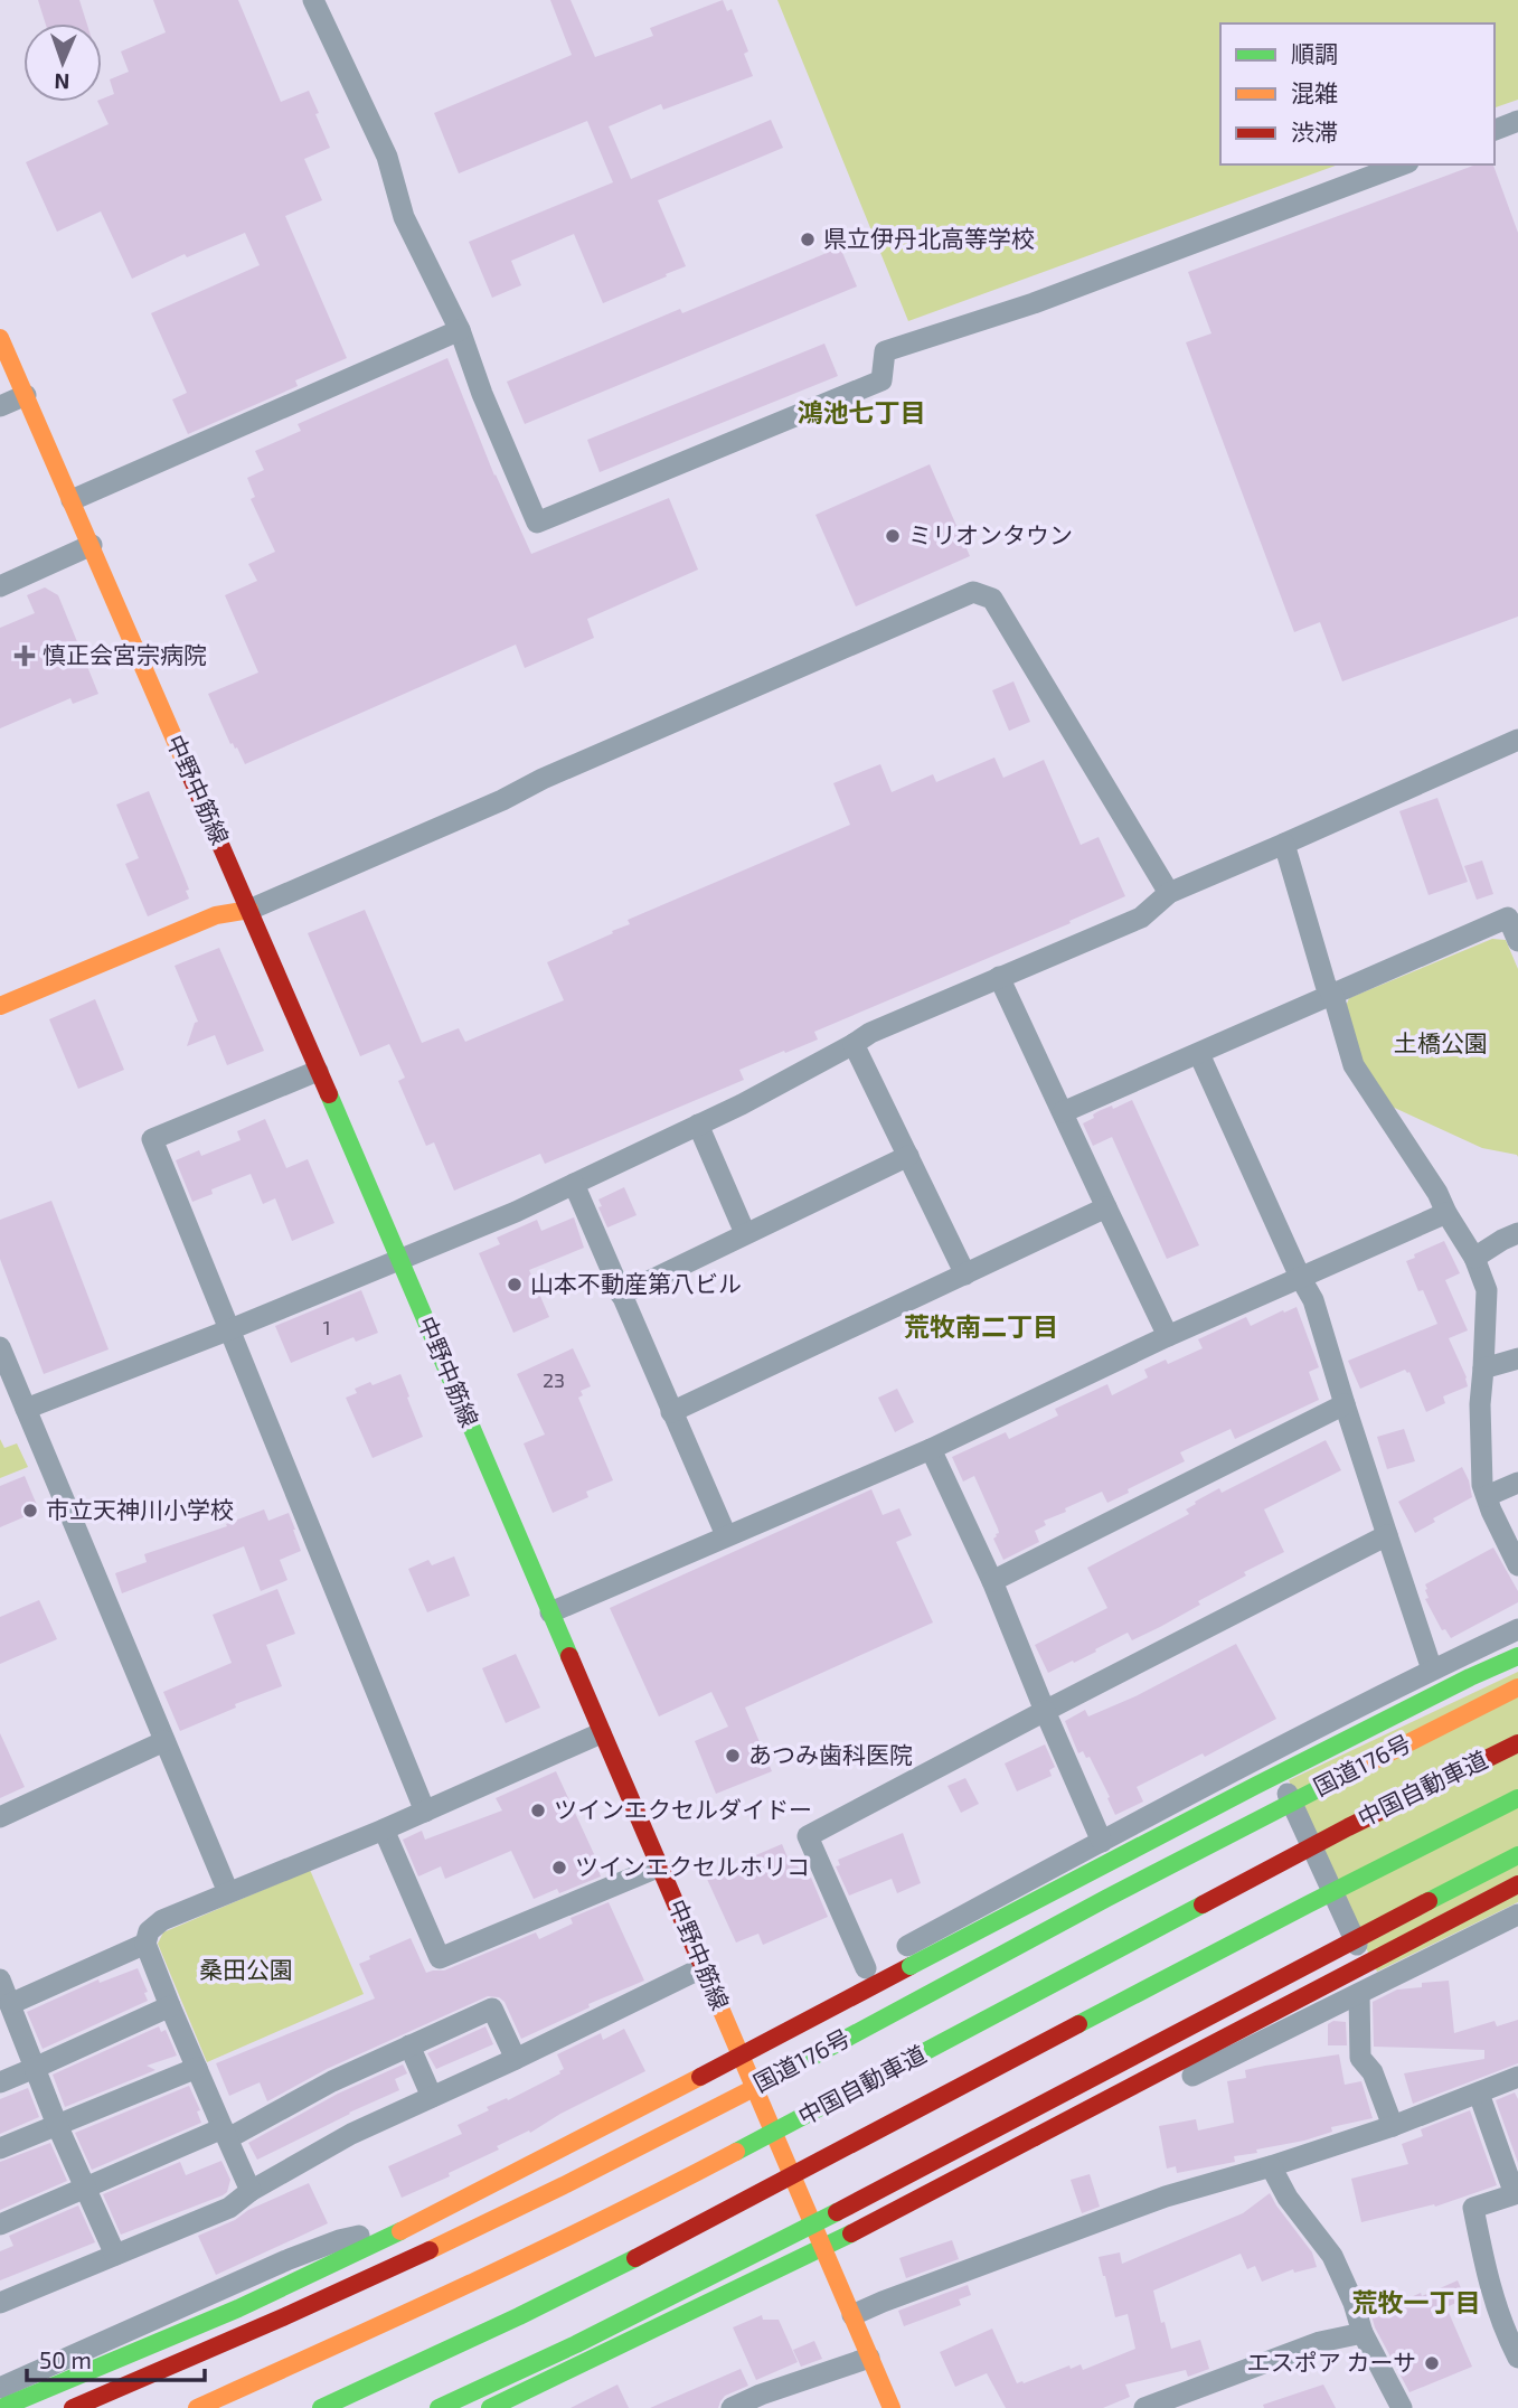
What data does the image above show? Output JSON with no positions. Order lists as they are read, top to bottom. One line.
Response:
{"streets":{"main road":["中野中筋線","国道176号","中国自動車道"]},"districts":["鴻池七丁目","荒牧南二丁目","荒牧一丁目"],"parks":["土橋公園","桑田公園"],"places":{"other":["県立伊丹北高等学校","ミリオンタウン","山本不動産第八ビル","市立天神川小学校","あつみ歯科医院","ツインエクセルダイドー","ツインエクセルホリコ","エスポア カーサ"],"health":["慎正会宮宗病院"]},"house_numbers":["1","23"],"legend":["順調","混雑","渋滞"],"scale_bar":"50 m","north":"bottom"}
